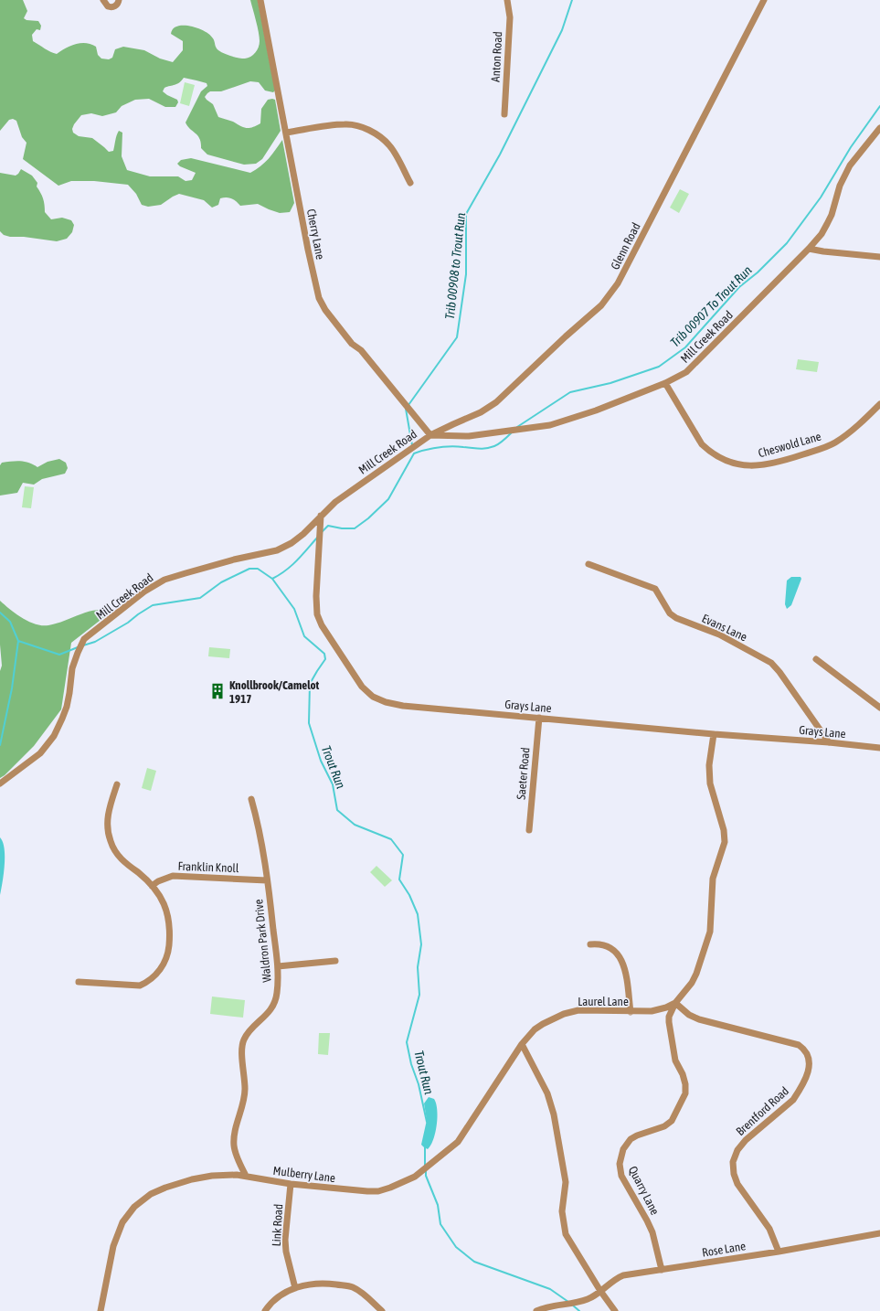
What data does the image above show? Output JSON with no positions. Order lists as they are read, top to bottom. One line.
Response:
{"streets":{"street":["Anton Road","Cherry Lane","Glenn Road","Mill Creek Road","Cheswold Lane","Evans Lane","Grays Lane","Saeter Road","Franklin Knoll","Waldron Park Drive","Laurel Lane","Brentford Road","Mulberry Lane","Quarry Lane","Link Road","Rose Lane"]},"crossings":[["Cherry Lane","Glenn Road"],["Cherry Lane","Mill Creek Road"],["Glenn Road","Mill Creek Road"],["Mill Creek Road","Cheswold Lane"],["Mill Creek Road","Grays Lane"],["Evans Lane","Grays Lane"],["Grays Lane","Saeter Road"],["Grays Lane","Laurel Lane"],["Franklin Knoll","Waldron Park Drive"],["Waldron Park Drive","Mulberry Lane"],["Laurel Lane","Brentford Road"],["Laurel Lane","Mulberry Lane"],["Laurel Lane","Quarry Lane"],["Brentford Road","Quarry Lane"],["Brentford Road","Rose Lane"],["Mulberry Lane","Link Road"],["Quarry Lane","Rose Lane"]],"water":["Trib 00908 to Trout Run","Trib 00907 To Trout Run","Trout Run"],"places":{"building":["Knollbrook/Camelot 1917"]}}
